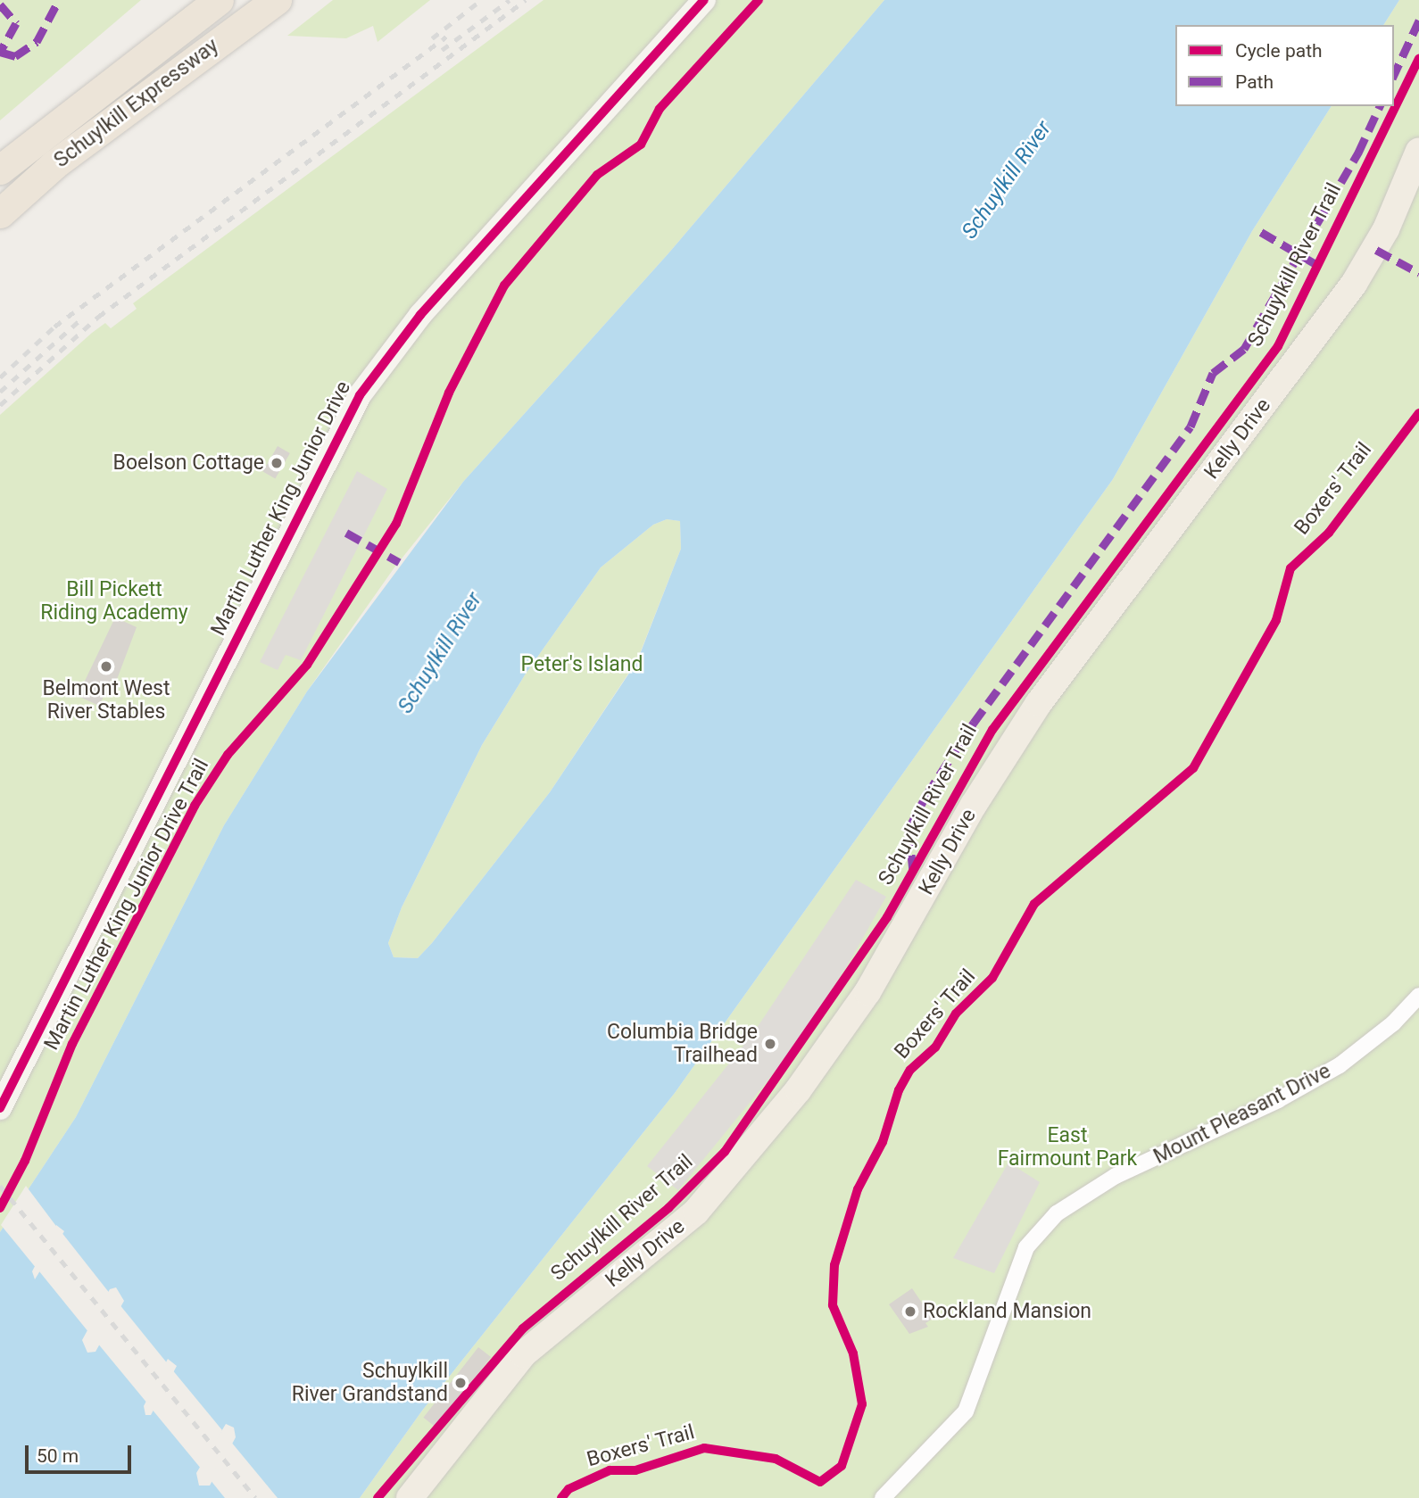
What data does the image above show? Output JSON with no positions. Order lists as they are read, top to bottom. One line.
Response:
{"streets":{"highway":["Schuylkill Expressway"],"main road":["Kelly Drive","Martin Luther King Junior Drive"],"street":["Mount Pleasant Drive"],"cycle path":["Schuylkill River Trail","Boxers' Trail","Martin Luther King Junior Drive Trail"]},"water":["Schuylkill River"],"parks":["Bill Pickett Riding Academy","Peter's Island","East Fairmount Park"],"places":["Boelson Cottage","Belmont West River Stables","Columbia Bridge Trailhead","Rockland Mansion","Schuylkill River Grandstand"],"legend":["Cycle path","Path"],"scale_bar":"50 m"}
